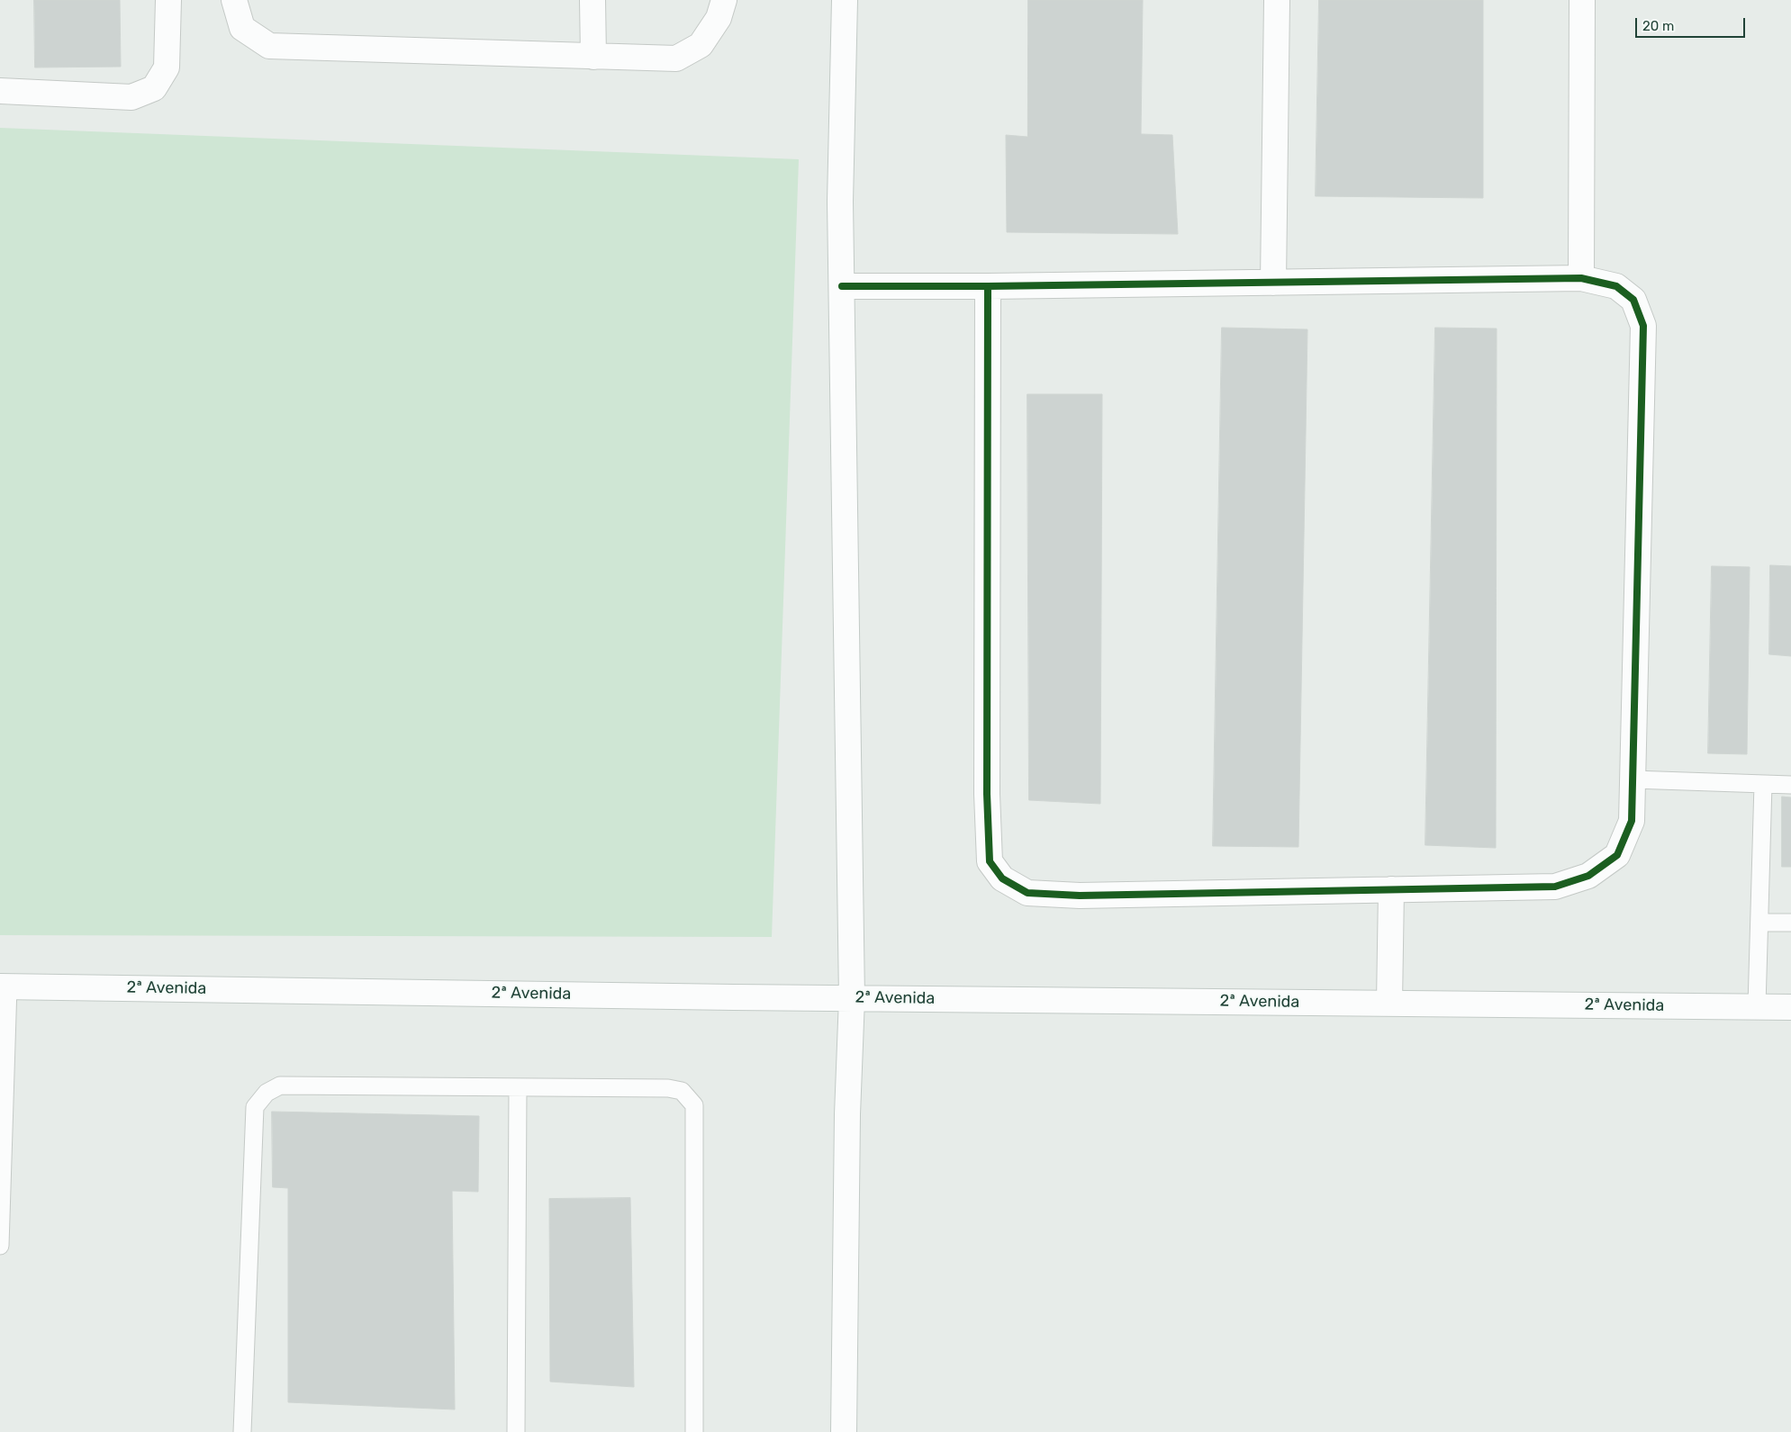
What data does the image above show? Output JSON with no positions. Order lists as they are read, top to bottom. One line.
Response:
{"streets":{"street":["2ª Avenida"]},"scale_bar":"20 m"}
